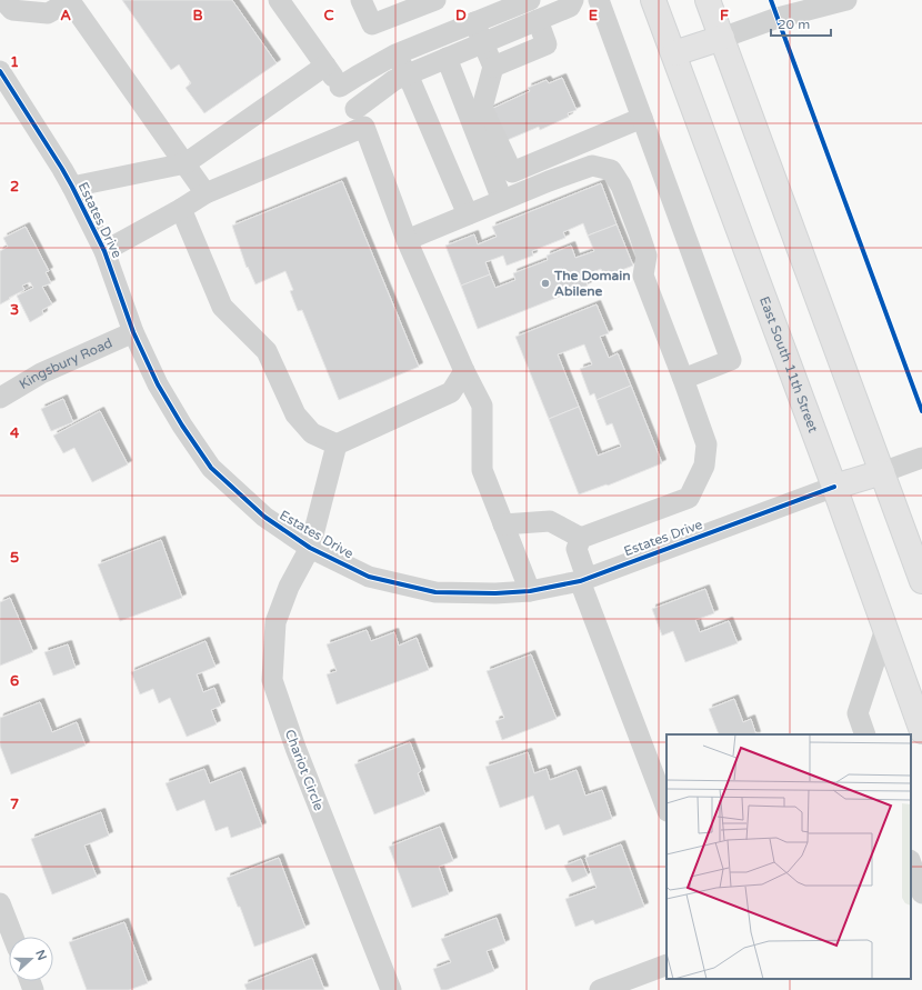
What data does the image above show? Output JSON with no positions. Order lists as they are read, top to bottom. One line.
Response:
{"streets":{"main road":["East South 11th Street"],"street":["Estates Drive","Kingsbury Road","Chariot Circle"]},"crossings":[["Estates Drive","Kingsbury Road"],["Estates Drive","East South 11th Street"],["Estates Drive","Chariot Circle"]],"places":["The Domain Abilene"],"scale_bar":"20 m","north":"right","grid":{"columns":["A","B","C","D","E","F"],"rows":["1","2","3","4","5","6","7"]}}
